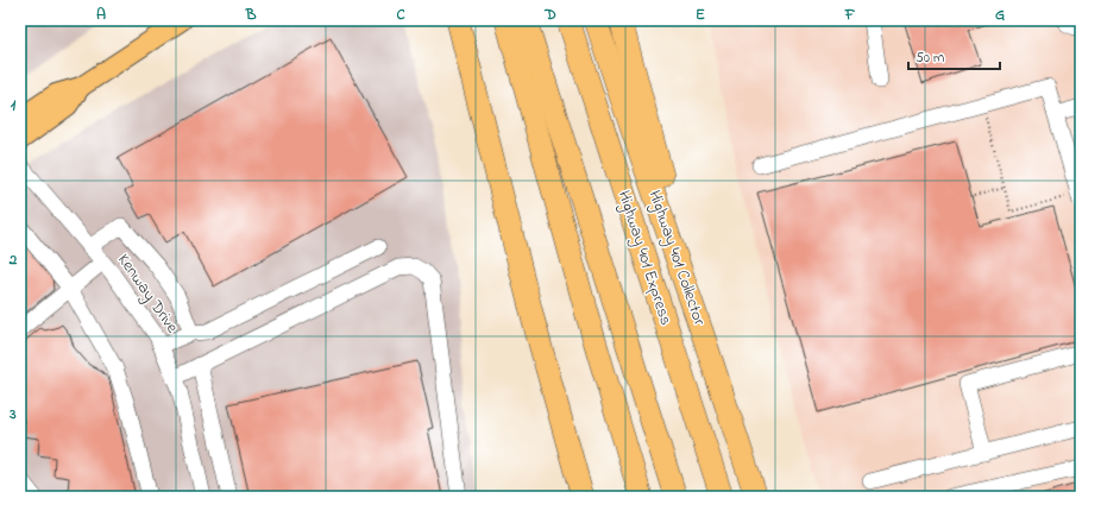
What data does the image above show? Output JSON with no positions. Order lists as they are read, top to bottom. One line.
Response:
{"streets":{"highway":["Highway 401 Express","Highway 401 Collector"],"street":["Kenway Drive"]},"scale_bar":"50 m","grid":{"columns":["A","B","C","D","E","F","G"],"rows":["1","2","3"]}}
